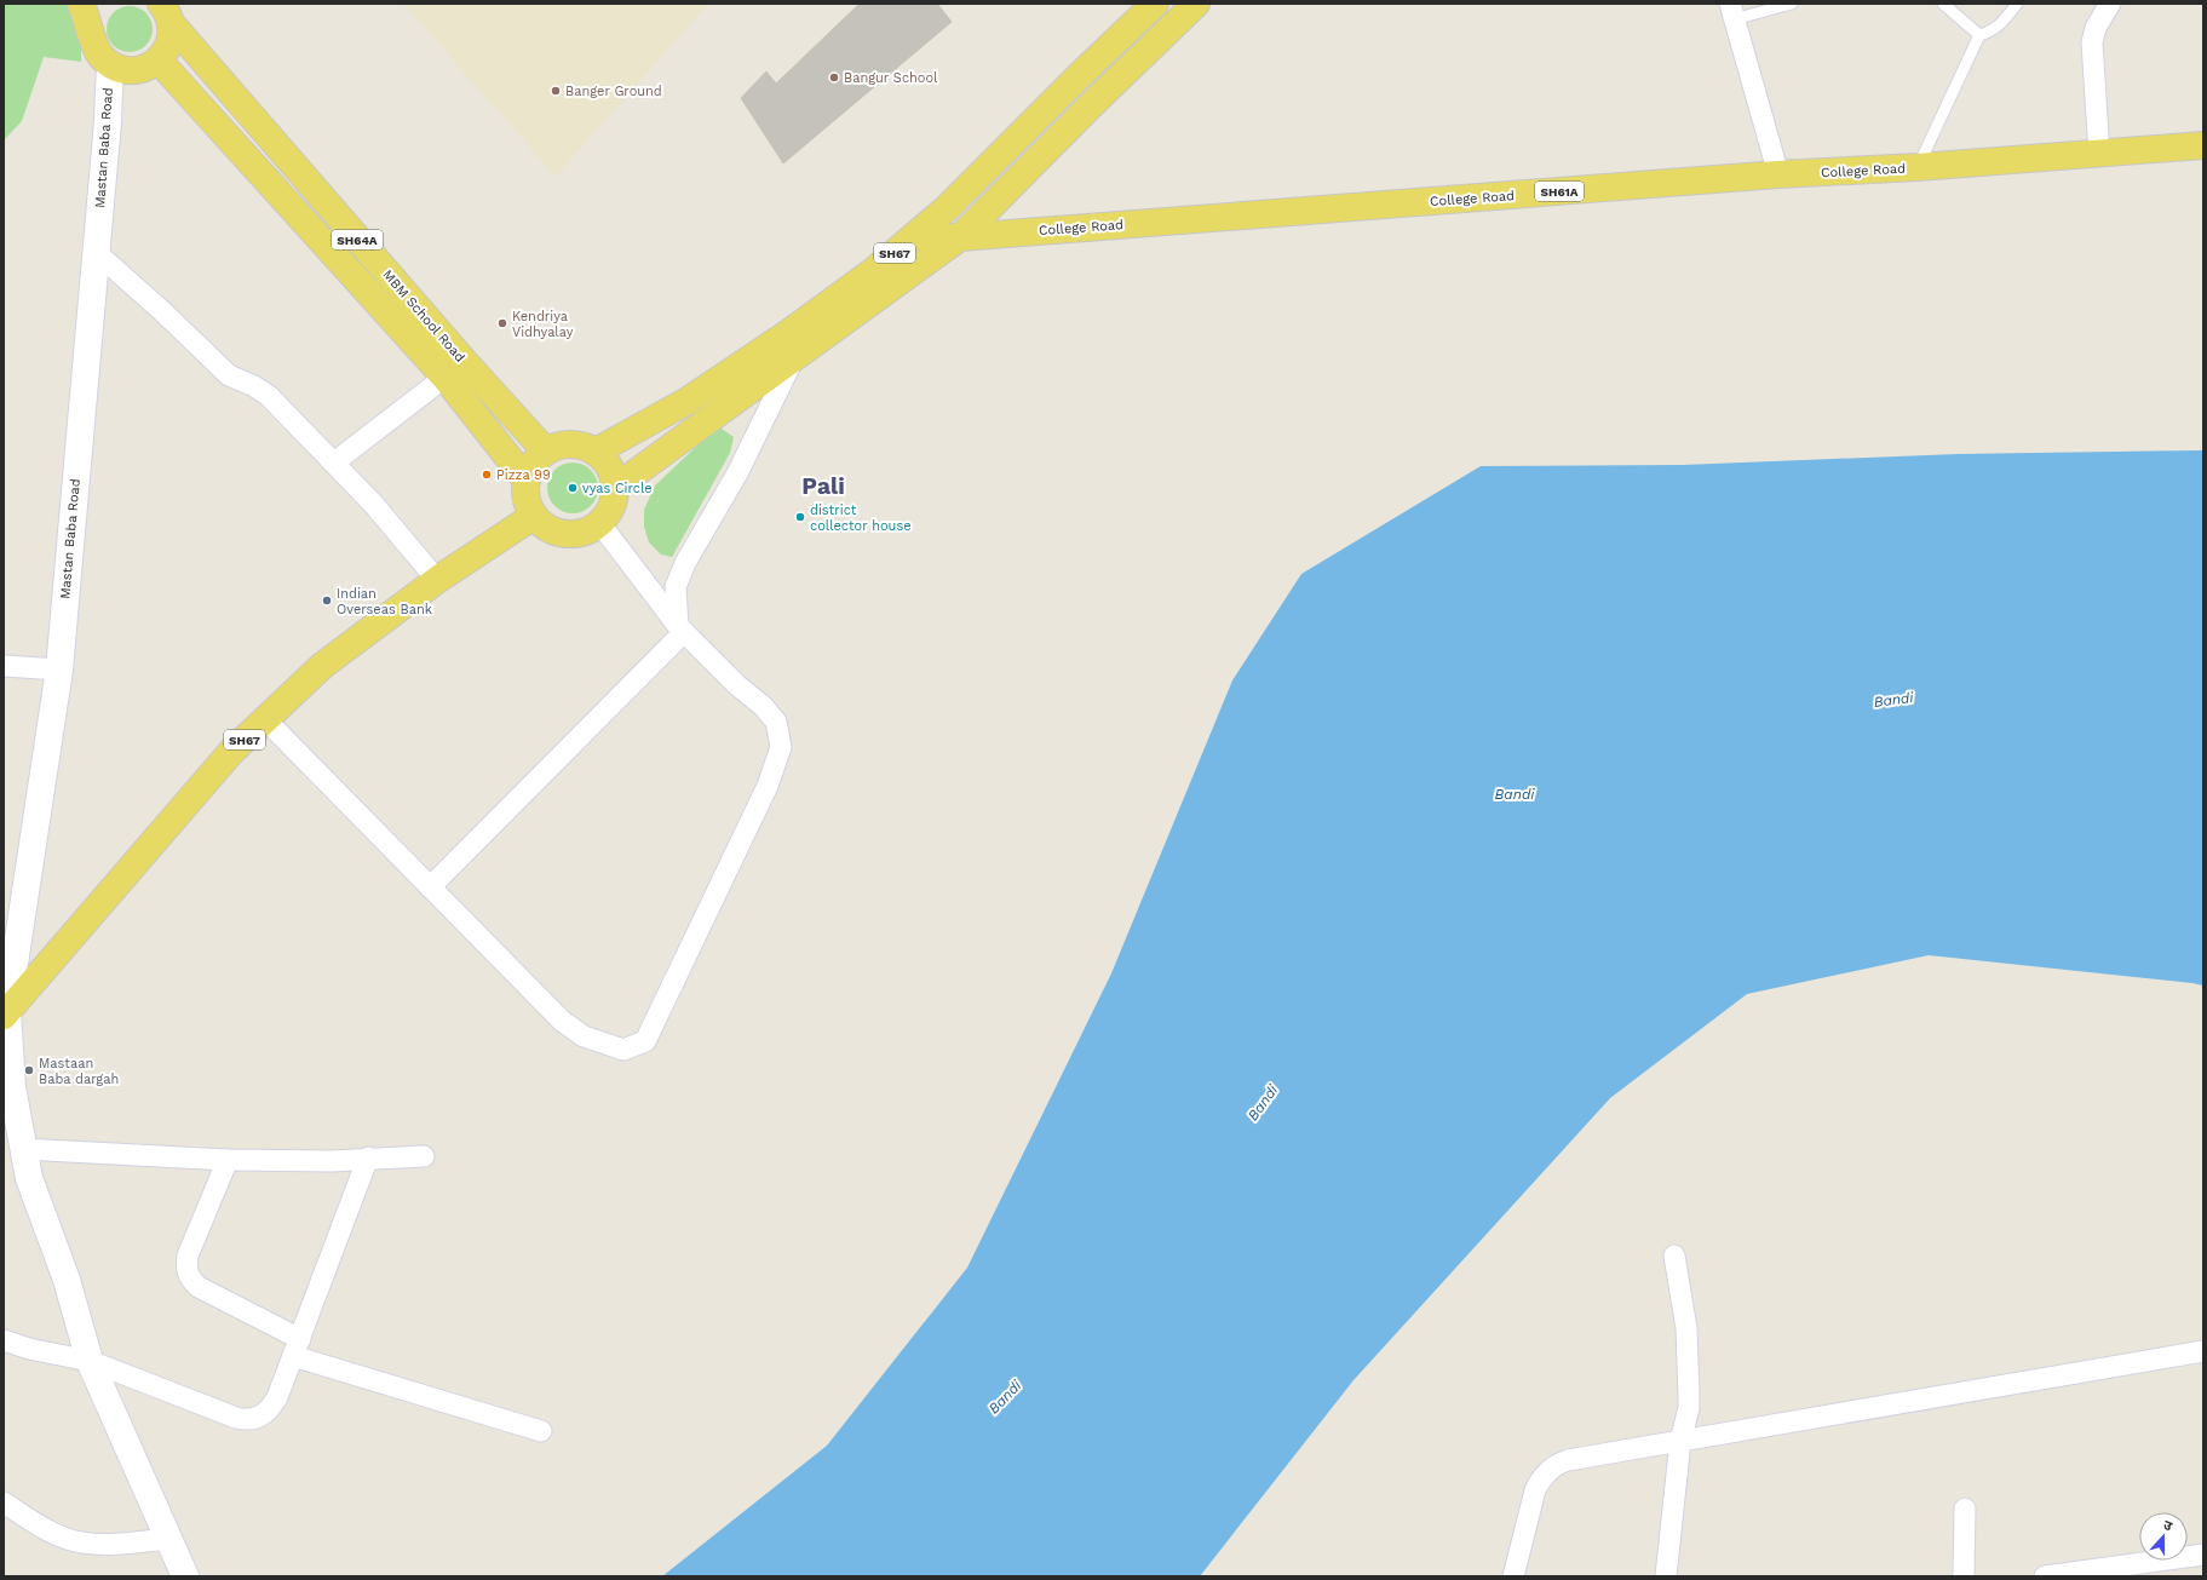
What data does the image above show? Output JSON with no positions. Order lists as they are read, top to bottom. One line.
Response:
{"streets":{"main road":["College Road","SH61A","SH64A","SH67","MBM School Road"],"street":["Mastan Baba Road"]},"crossings":[["Mastan Baba Road","SH67"],["College Road","SH67"],["SH64A","MBM School Road"],["SH67","MBM School Road"]],"districts":["Pali"],"water":["Bandi"],"places":["Bangur School","Banger Ground","Kendriya Vidhyalay","Pizza 99","vyas Circle","district collector house","Indian Overseas Bank","Mastaan Baba dargah"],"north":"top"}
